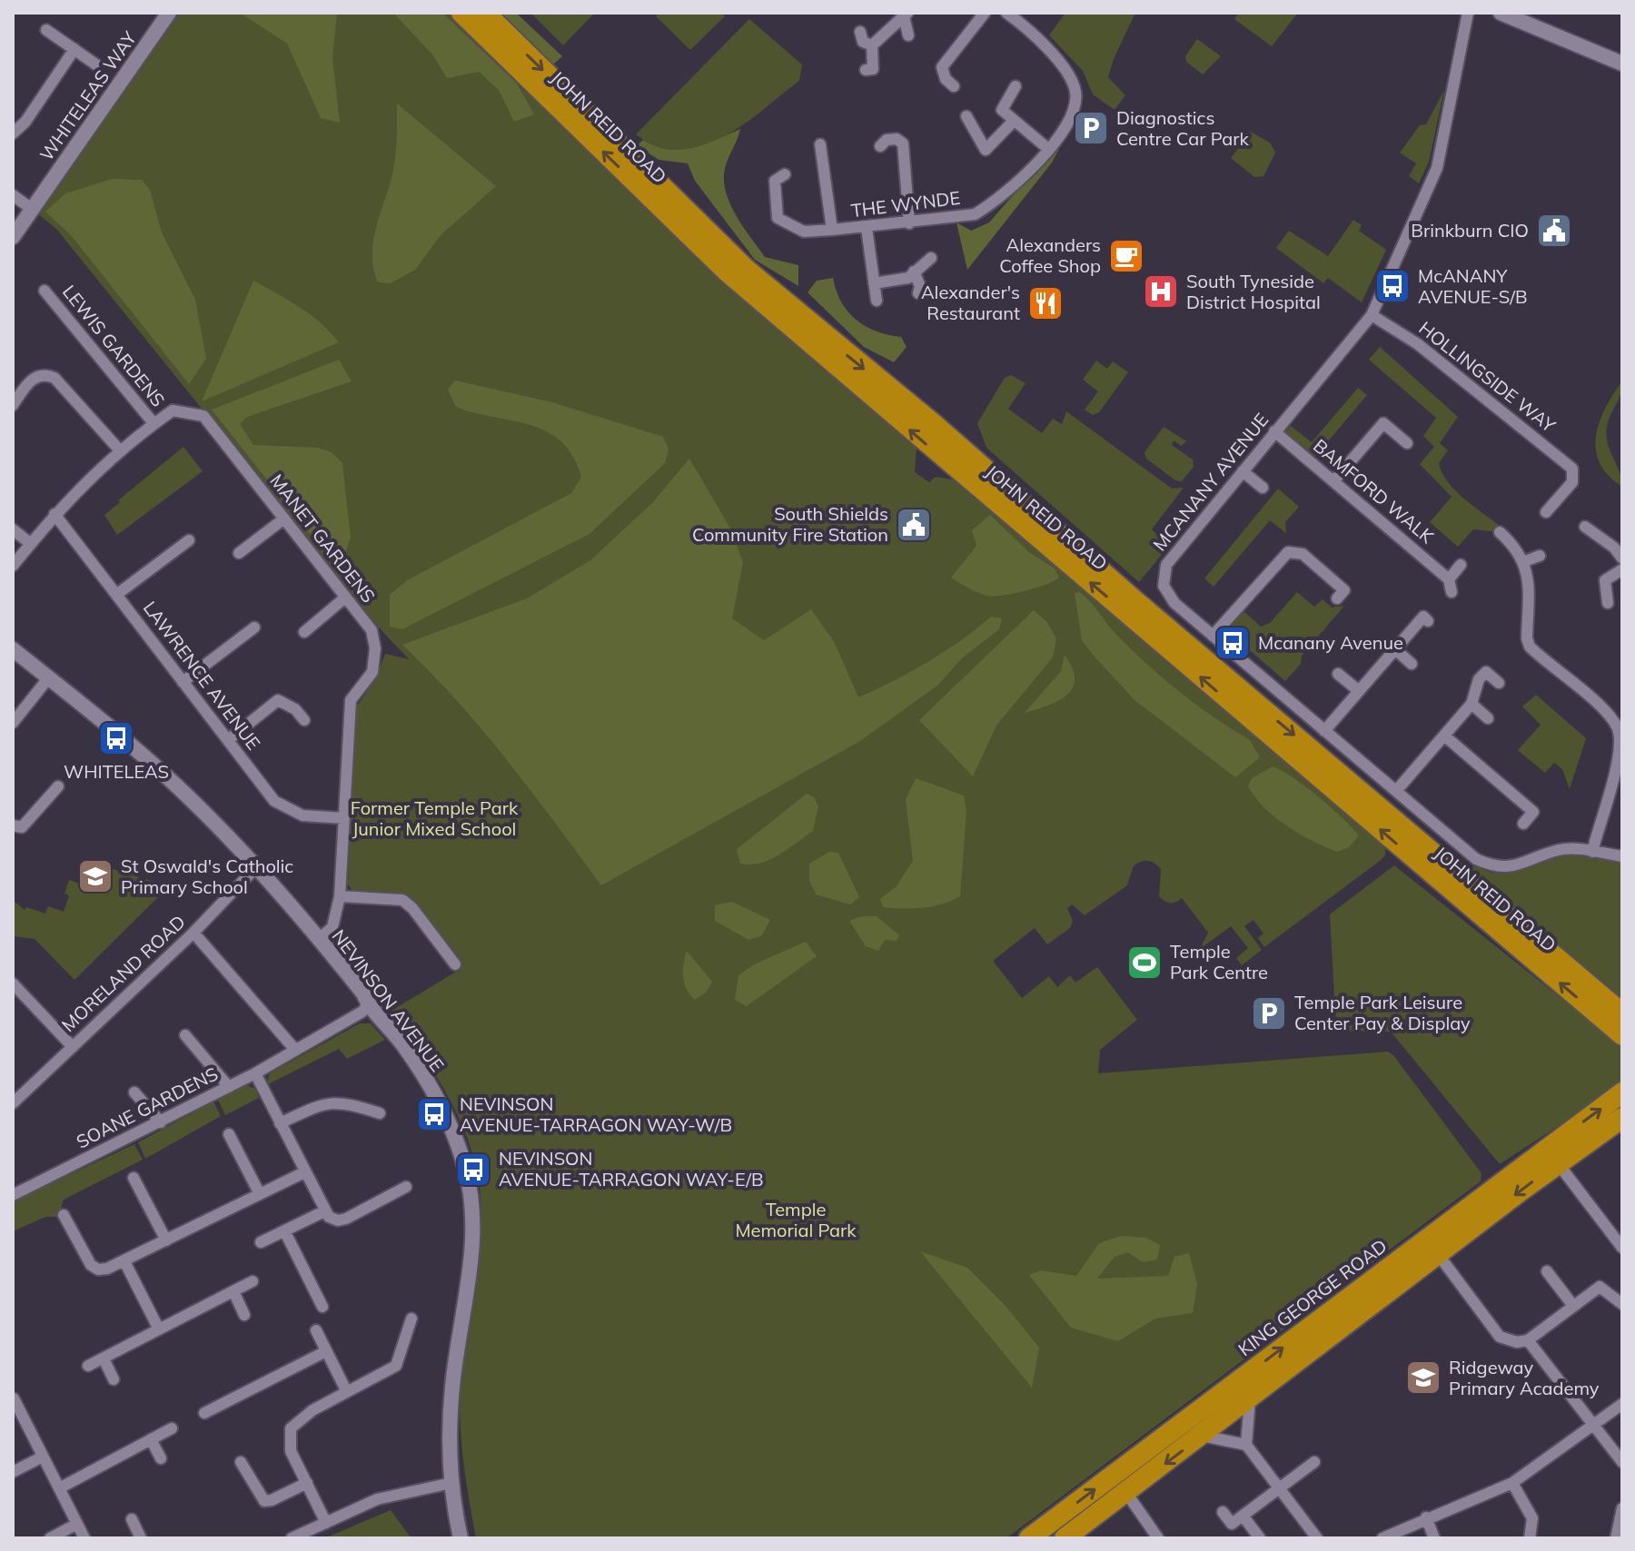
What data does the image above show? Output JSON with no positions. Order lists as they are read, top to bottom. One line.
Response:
{"streets":{"highway":["JOHN REID ROAD","KING GEORGE ROAD"],"street":["WHITELEAS WAY","THE WYNDE","LEWIS GARDENS","HOLLINGSIDE WAY","MCANANY AVENUE","BAMFORD WALK","MANET GARDENS","LAWRENCE AVENUE","MORELAND ROAD","NEVINSON AVENUE","SOANE GARDENS"]},"crossings":[["LEWIS GARDENS","MANET GARDENS"],["HOLLINGSIDE WAY","MCANANY AVENUE"],["MCANANY AVENUE","BAMFORD WALK"],["MANET GARDENS","LAWRENCE AVENUE"],["MANET GARDENS","NEVINSON AVENUE"],["MORELAND ROAD","NEVINSON AVENUE"],["NEVINSON AVENUE","SOANE GARDENS"]],"parks":["Former Temple Park Junior Mixed School","Temple Memorial Park"],"places":{"parking":["Diagnostics Centre Car Park","Temple Park Leisure Center Pay & Display"],"public building":["Brinkburn CIO","South Shields Community Fire Station"],"cafe":["Alexanders Coffee Shop"],"bus stop":["McANANY AVENUE-S/B","Mcanany Avenue","WHITELEAS","NEVINSON AVENUE-TARRAGON WAY-W/B","NEVINSON AVENUE-TARRAGON WAY-E/B"],"hospital":["South Tyneside District Hospital"],"restaurant":["Alexander's Restaurant"],"school or university":["St Oswald's Catholic Primary School","Ridgeway Primary Academy"],"sports":["Temple Park Centre"]}}
